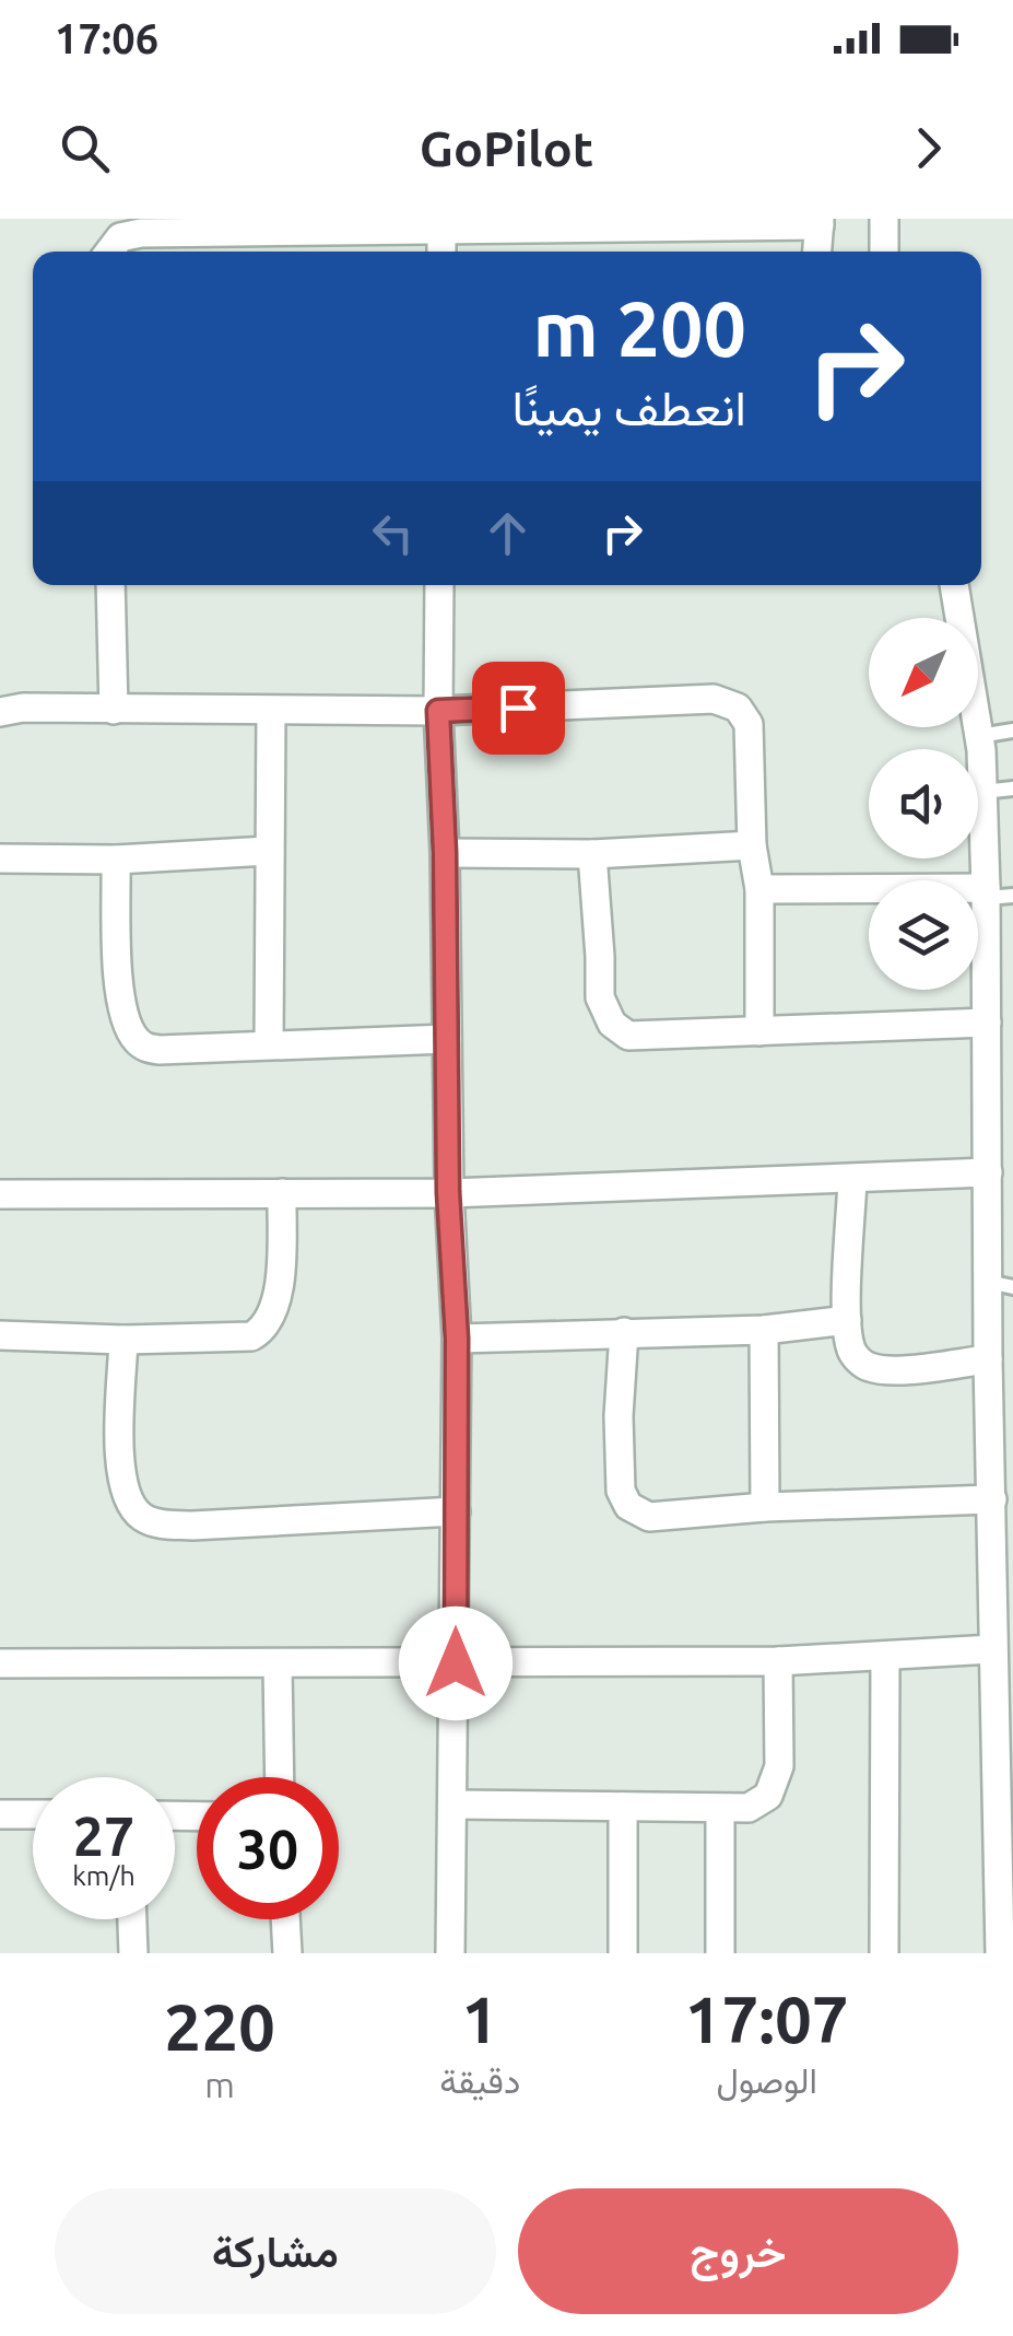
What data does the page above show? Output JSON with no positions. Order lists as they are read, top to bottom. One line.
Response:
{"north":"bottom left","page":{"status":"17:06","header":"GoPilot","turn":["200 m","انعطف يمينًا"],"speed":"27 km/h","limit":"30","eta":["17:07","الوصول","1","دقيقة","220","m"],"buttons":["خروج","مشاركة"]}}
